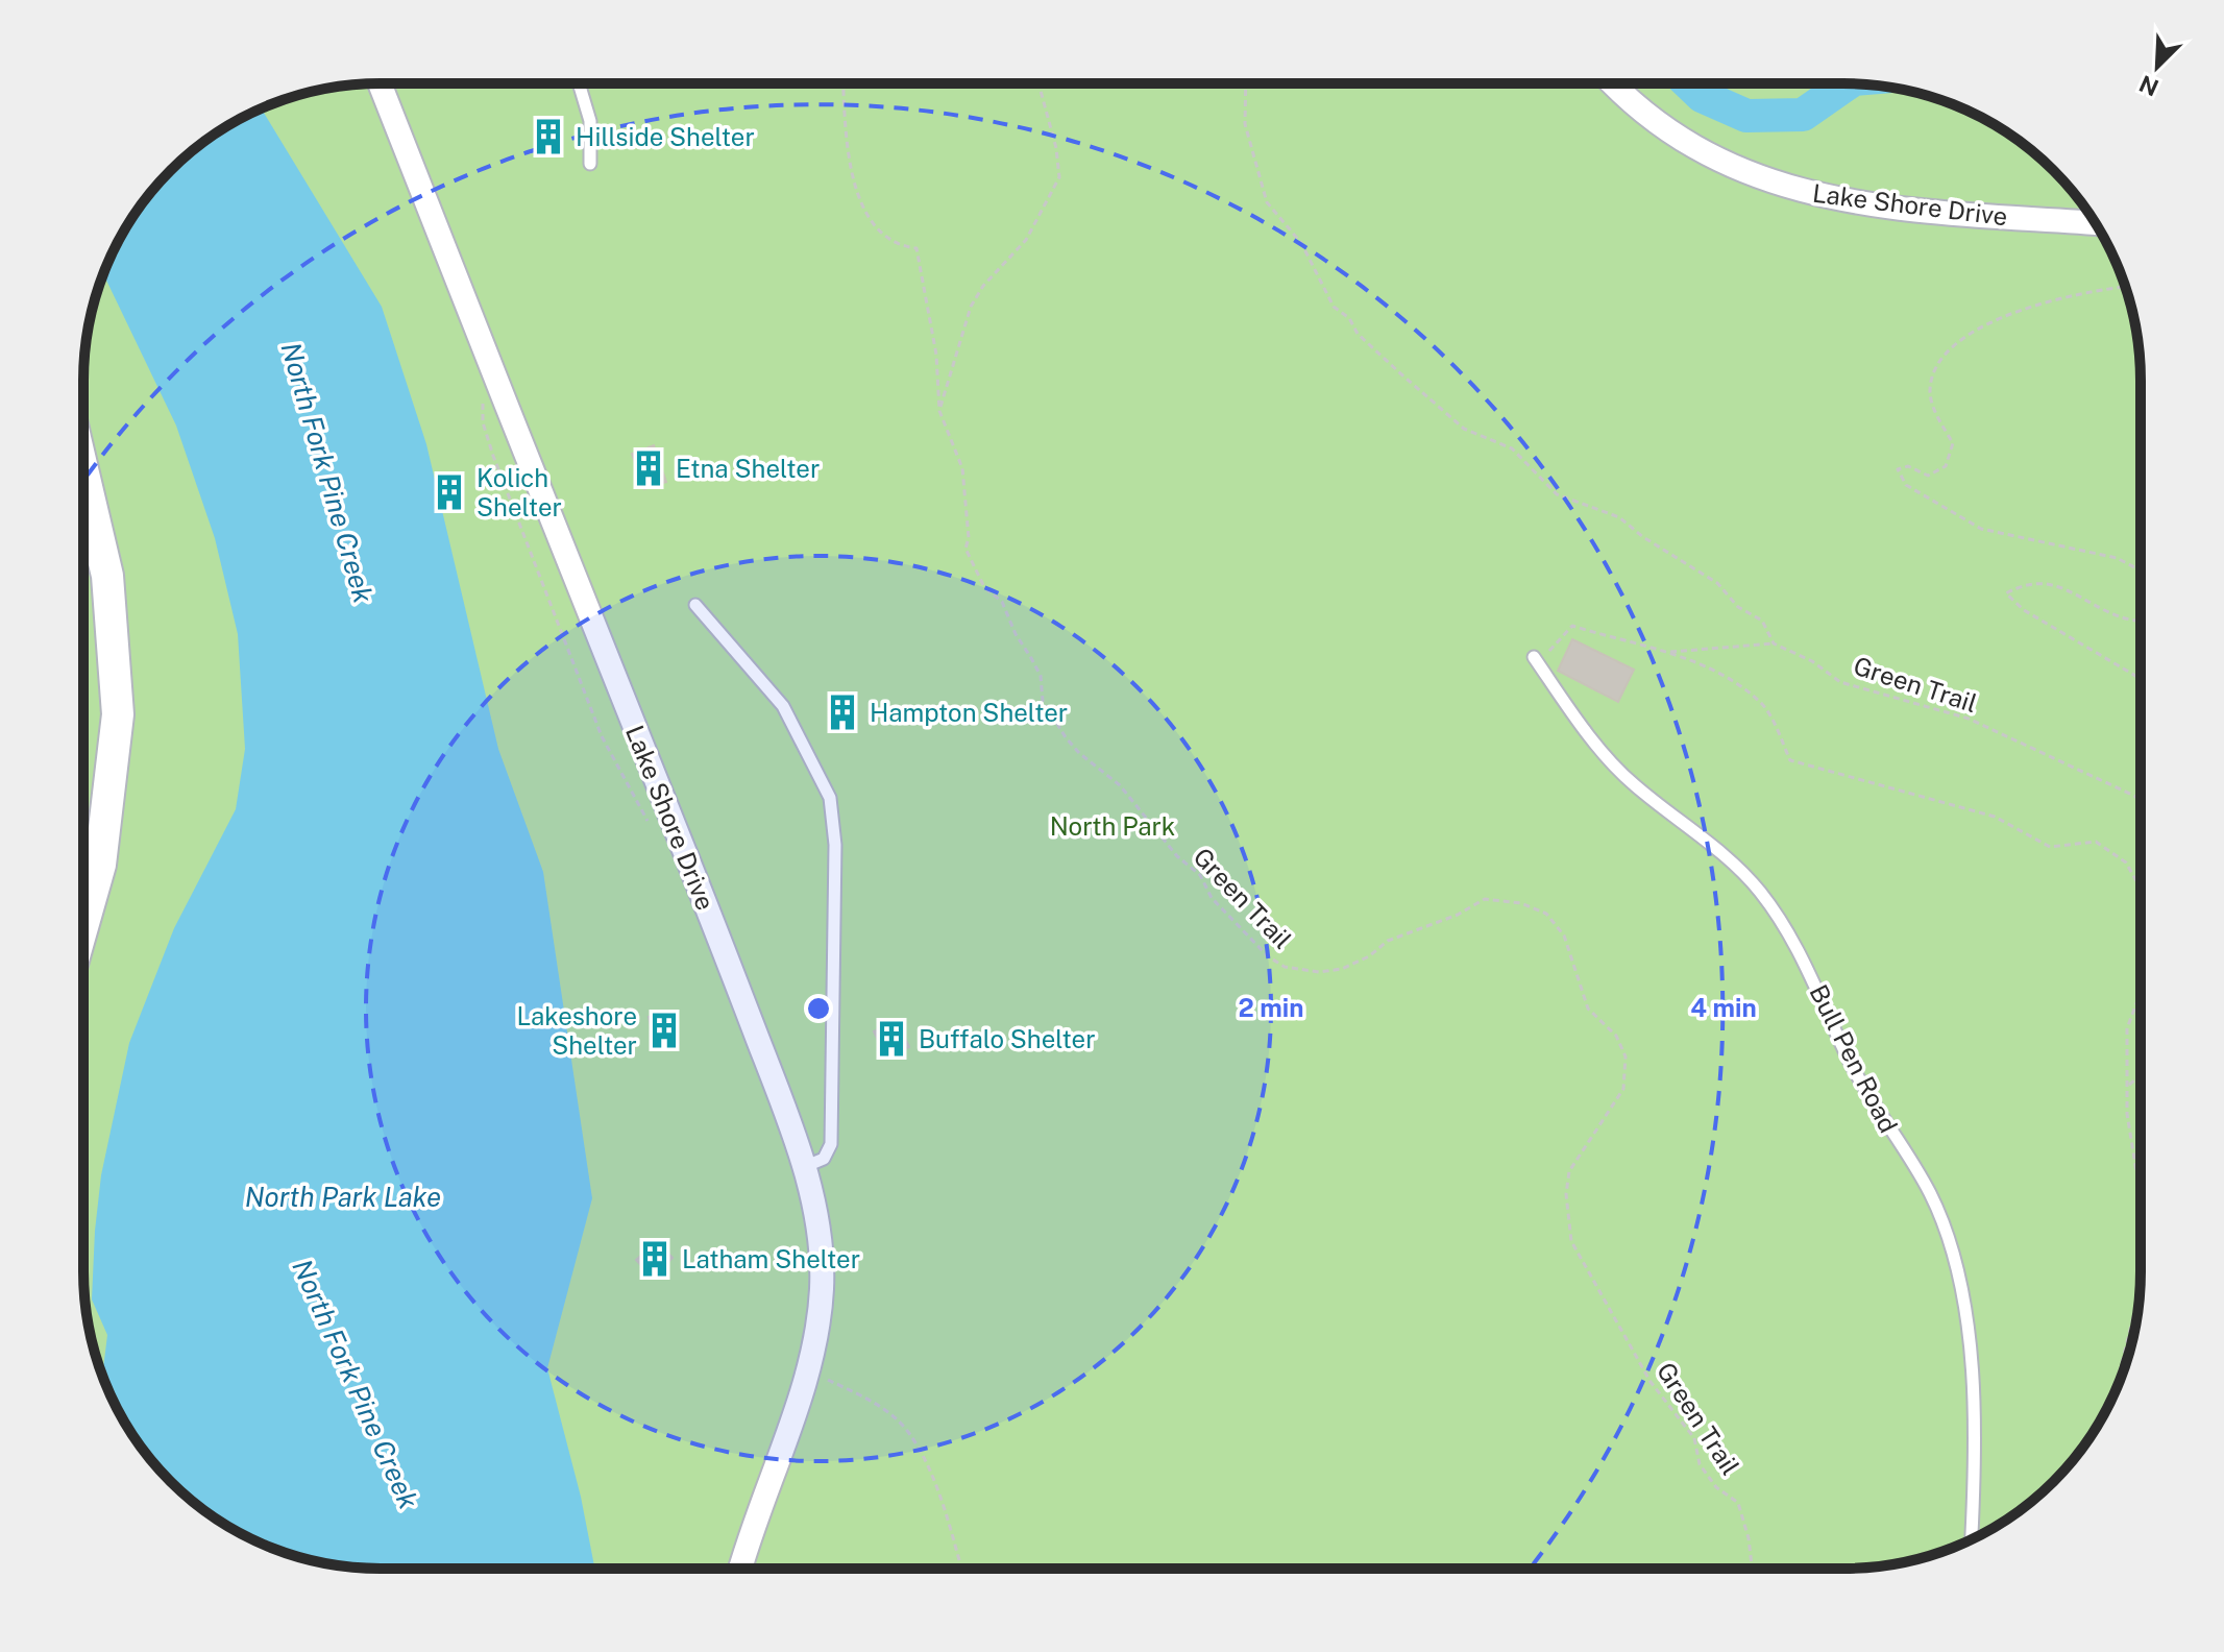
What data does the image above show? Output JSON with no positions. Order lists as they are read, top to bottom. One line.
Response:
{"streets":{"street":["Lake Shore Drive"],"lane":["Bull Pen Road"],"path":["Green Trail"]},"water":["North Fork Pine Creek","North Park Lake"],"parks":["North Park"],"places":{"building":["Hillside Shelter","Etna Shelter","Kolich Shelter","Hampton Shelter","Lakeshore Shelter","Buffalo Shelter","Latham Shelter"]},"north":"bottom left","rings":["2 min","4 min"]}
